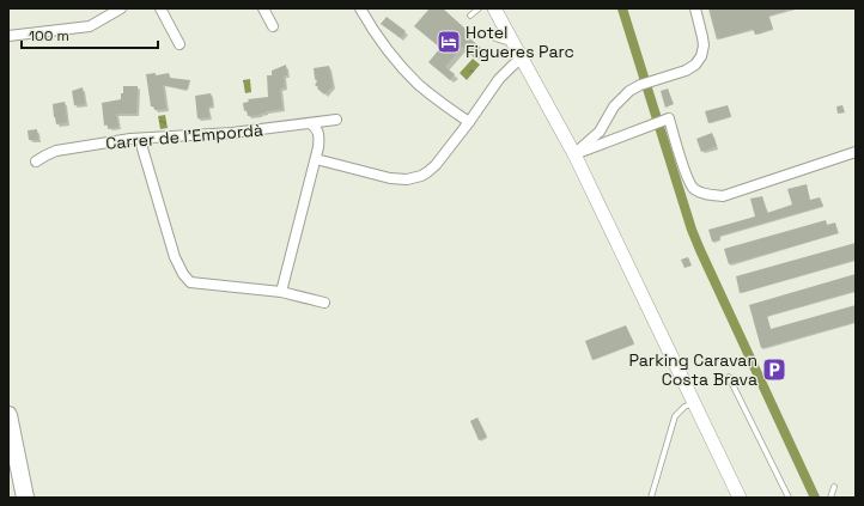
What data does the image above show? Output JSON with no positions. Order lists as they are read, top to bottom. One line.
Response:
{"streets":{"street":["Carrer de l'Empordà"]},"places":{"hotel":["Hotel Figueres Parc"],"parking":["Parking Caravan Costa Brava"]},"scale_bar":"100 m"}
